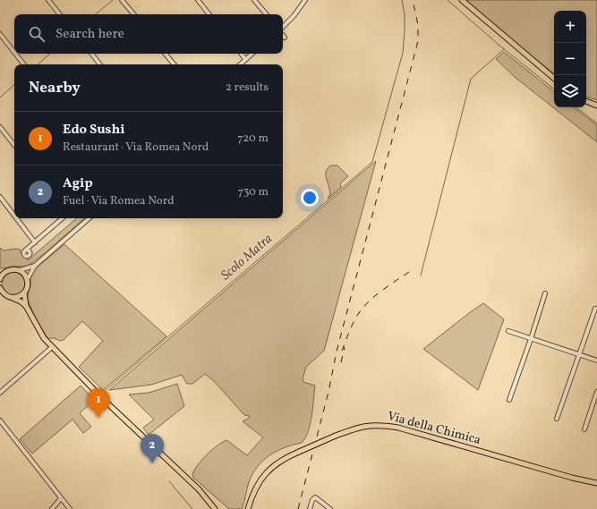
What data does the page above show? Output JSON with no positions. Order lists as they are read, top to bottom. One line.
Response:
{"streets":{"main road":["Via della Chimica"]},"water":["Scolo Matra"],"page":{"map_buttons":["+","−"],"search":"Search here","heading":["Nearby","2 results"],"list":[{"mark":"1","name":"Edo Sushi","note":"Restaurant · Via Romea Nord","value":"720 m"},{"mark":"2","name":"Agip","note":"Fuel · Via Romea Nord","value":"730 m"}],"pins":["1","2"]}}
